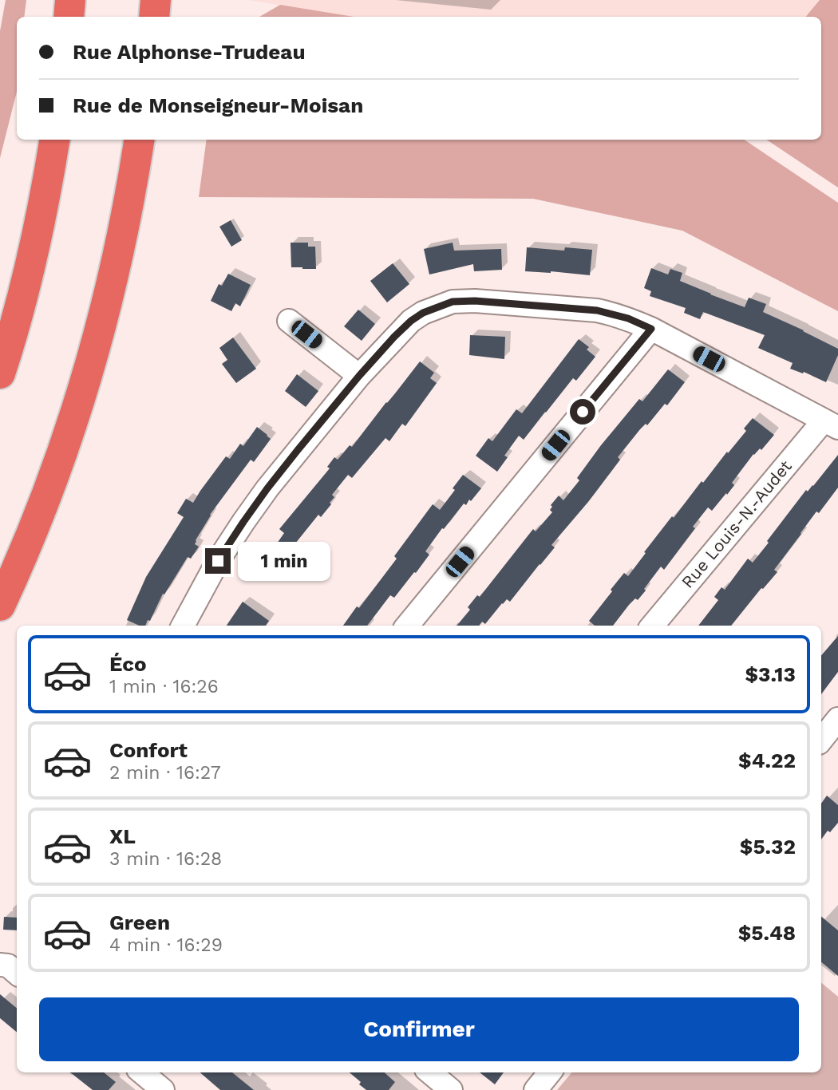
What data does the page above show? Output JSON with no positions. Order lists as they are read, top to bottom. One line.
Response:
{"streets":{"street":["Rue Louis-N.-Audet"]},"page":{"banner":["Rue Alphonse-Trudeau","Rue de Monseigneur-Moisan"],"bubble":"1 min","list":[{"name":"Éco","note":"1 min · 16:26","value":"$3.13"},{"name":"Confort","note":"2 min · 16:27","value":"$4.22"},{"name":"XL","note":"3 min · 16:28","value":"$5.32"},{"name":"Green","note":"4 min · 16:29","value":"$5.48"}],"buttons":"Confirmer"}}
